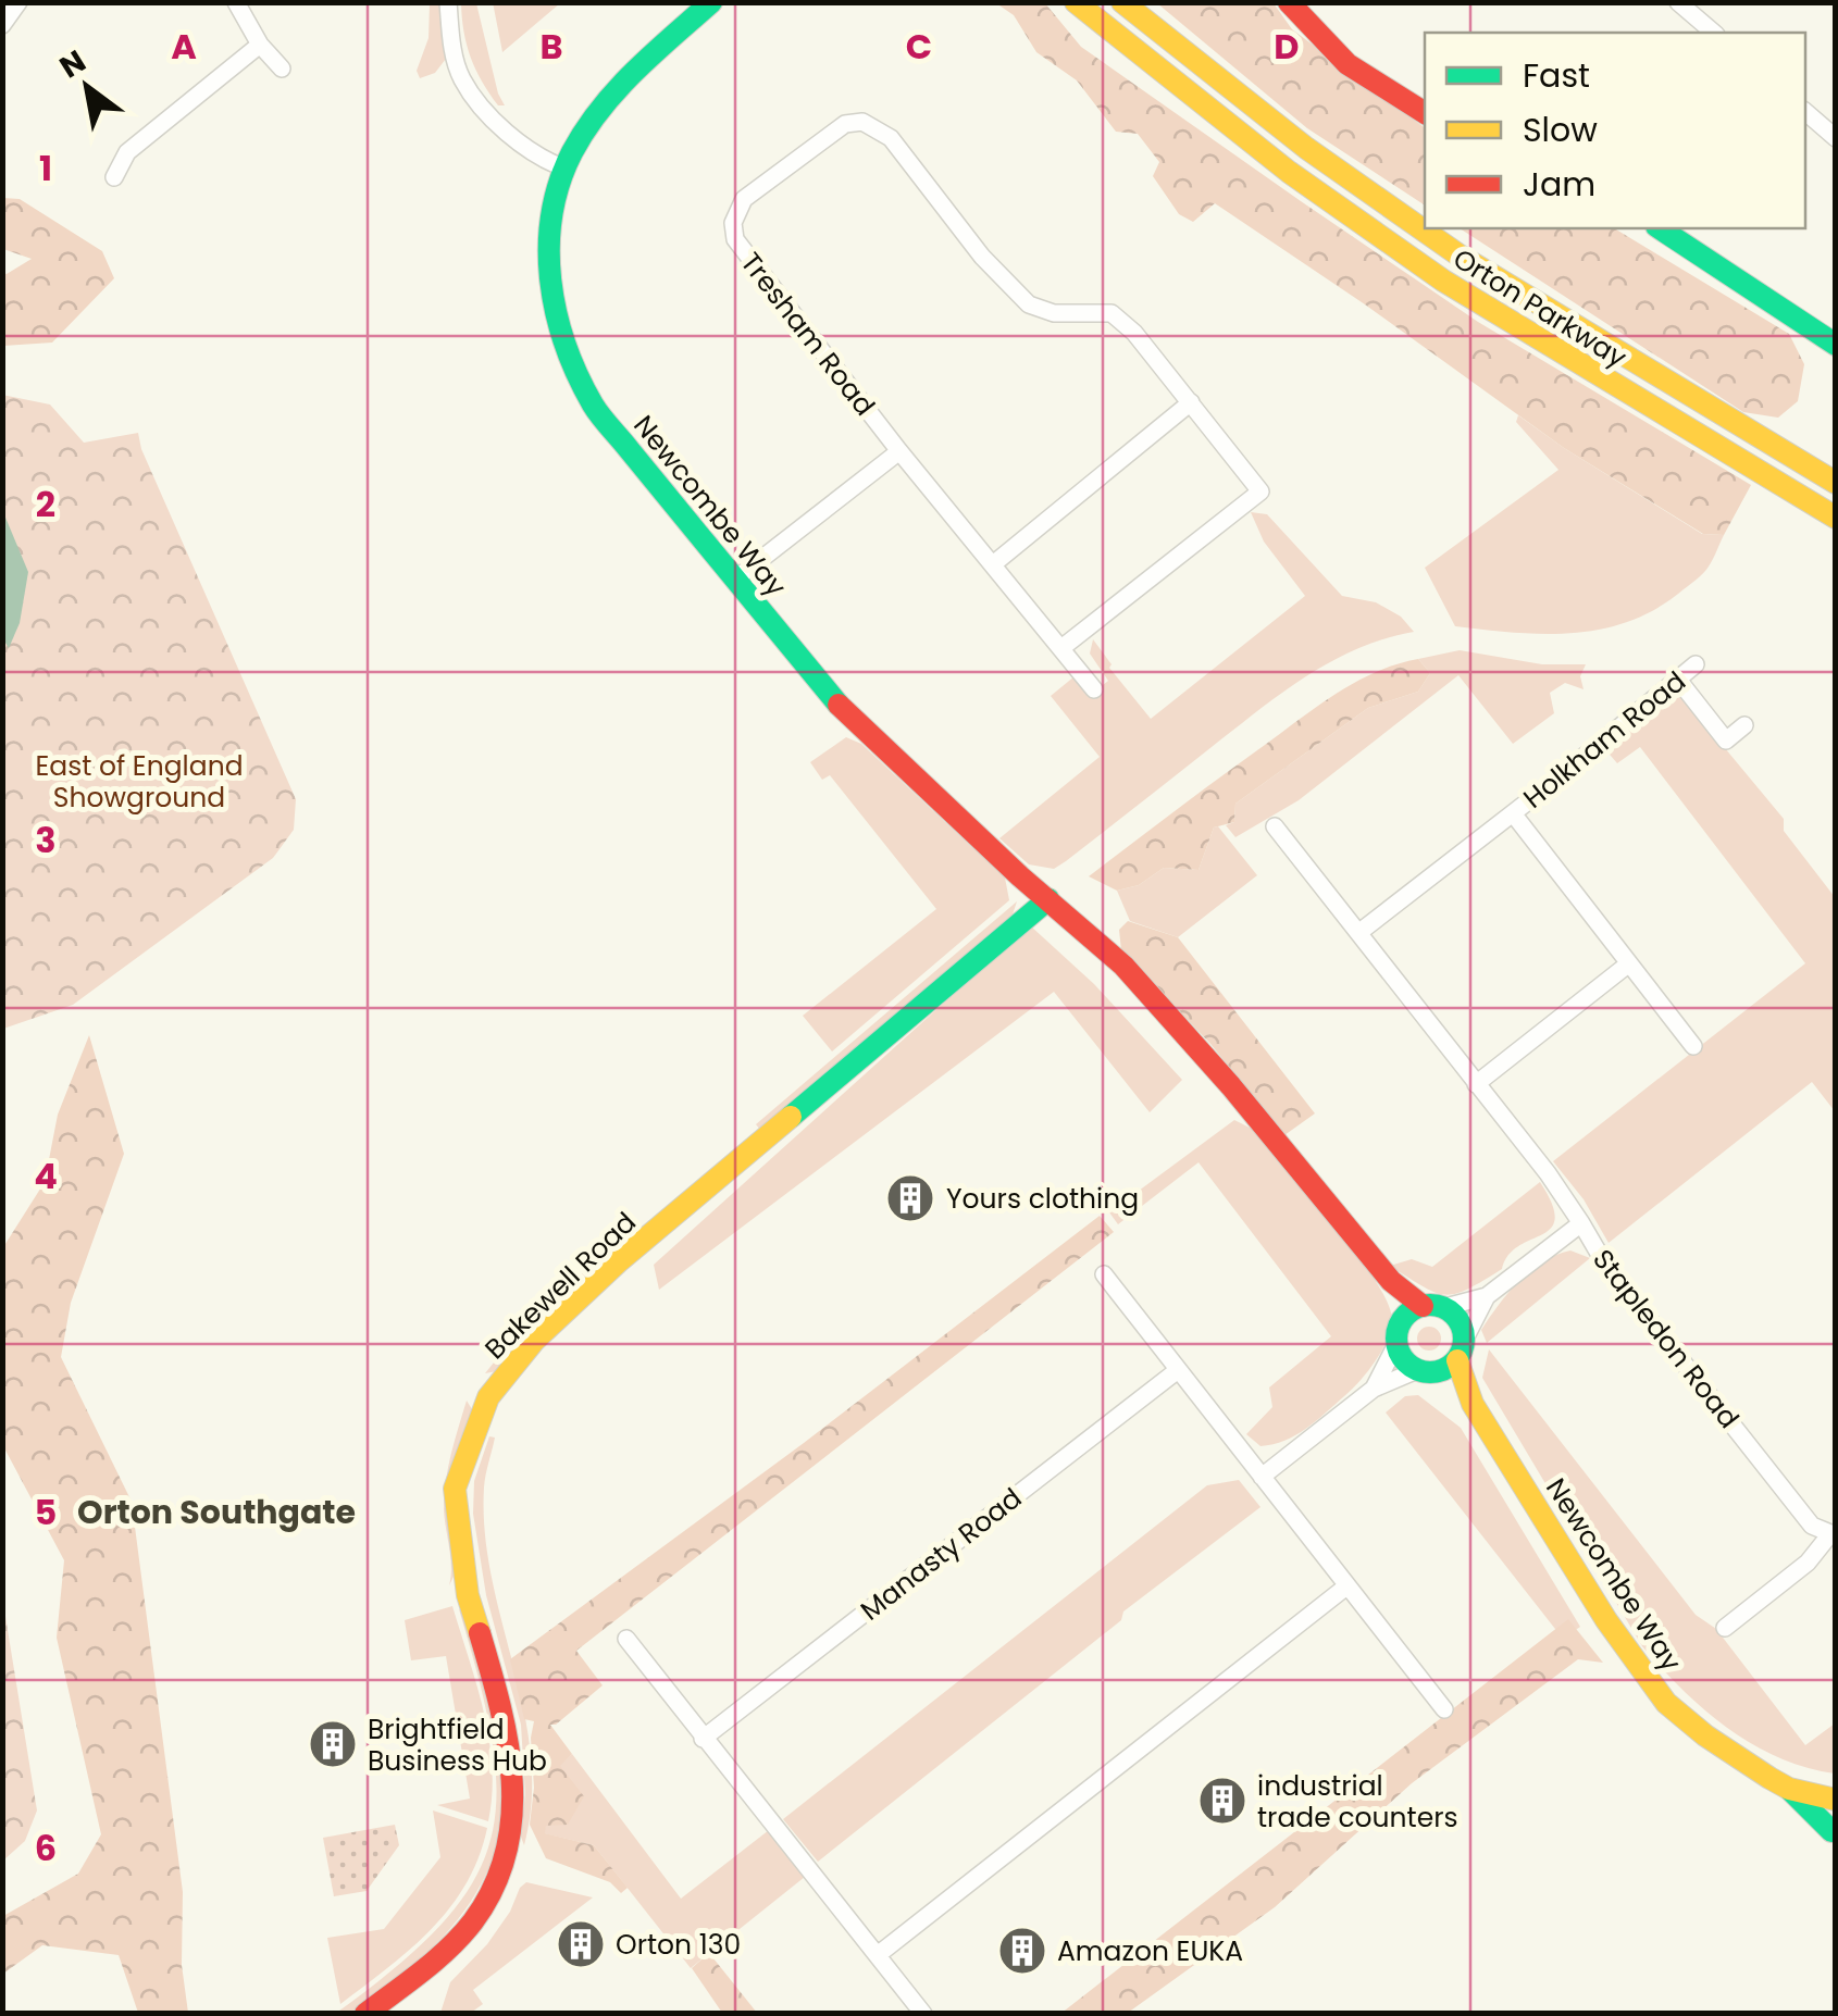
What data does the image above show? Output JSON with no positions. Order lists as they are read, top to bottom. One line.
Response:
{"streets":{"street":["Orton Parkway","Tresham Road","Newcombe Way","Holkham Road","Bakewell Road","Stapledon Road","Manasty Road"]},"crossings":[["Newcombe Way","Bakewell Road"],["Newcombe Way","Stapledon Road"]],"districts":["Orton Southgate"],"parks":["East of England Showground"],"places":{"building":["Yours clothing","Brightfield Business Hub","industrial trade counters","Orton 130","Amazon EUKA"]},"legend":["Fast","Slow","Jam"],"north":"top left","grid":{"columns":["A","B","C","D"],"rows":["1","2","3","4","5","6"]}}
